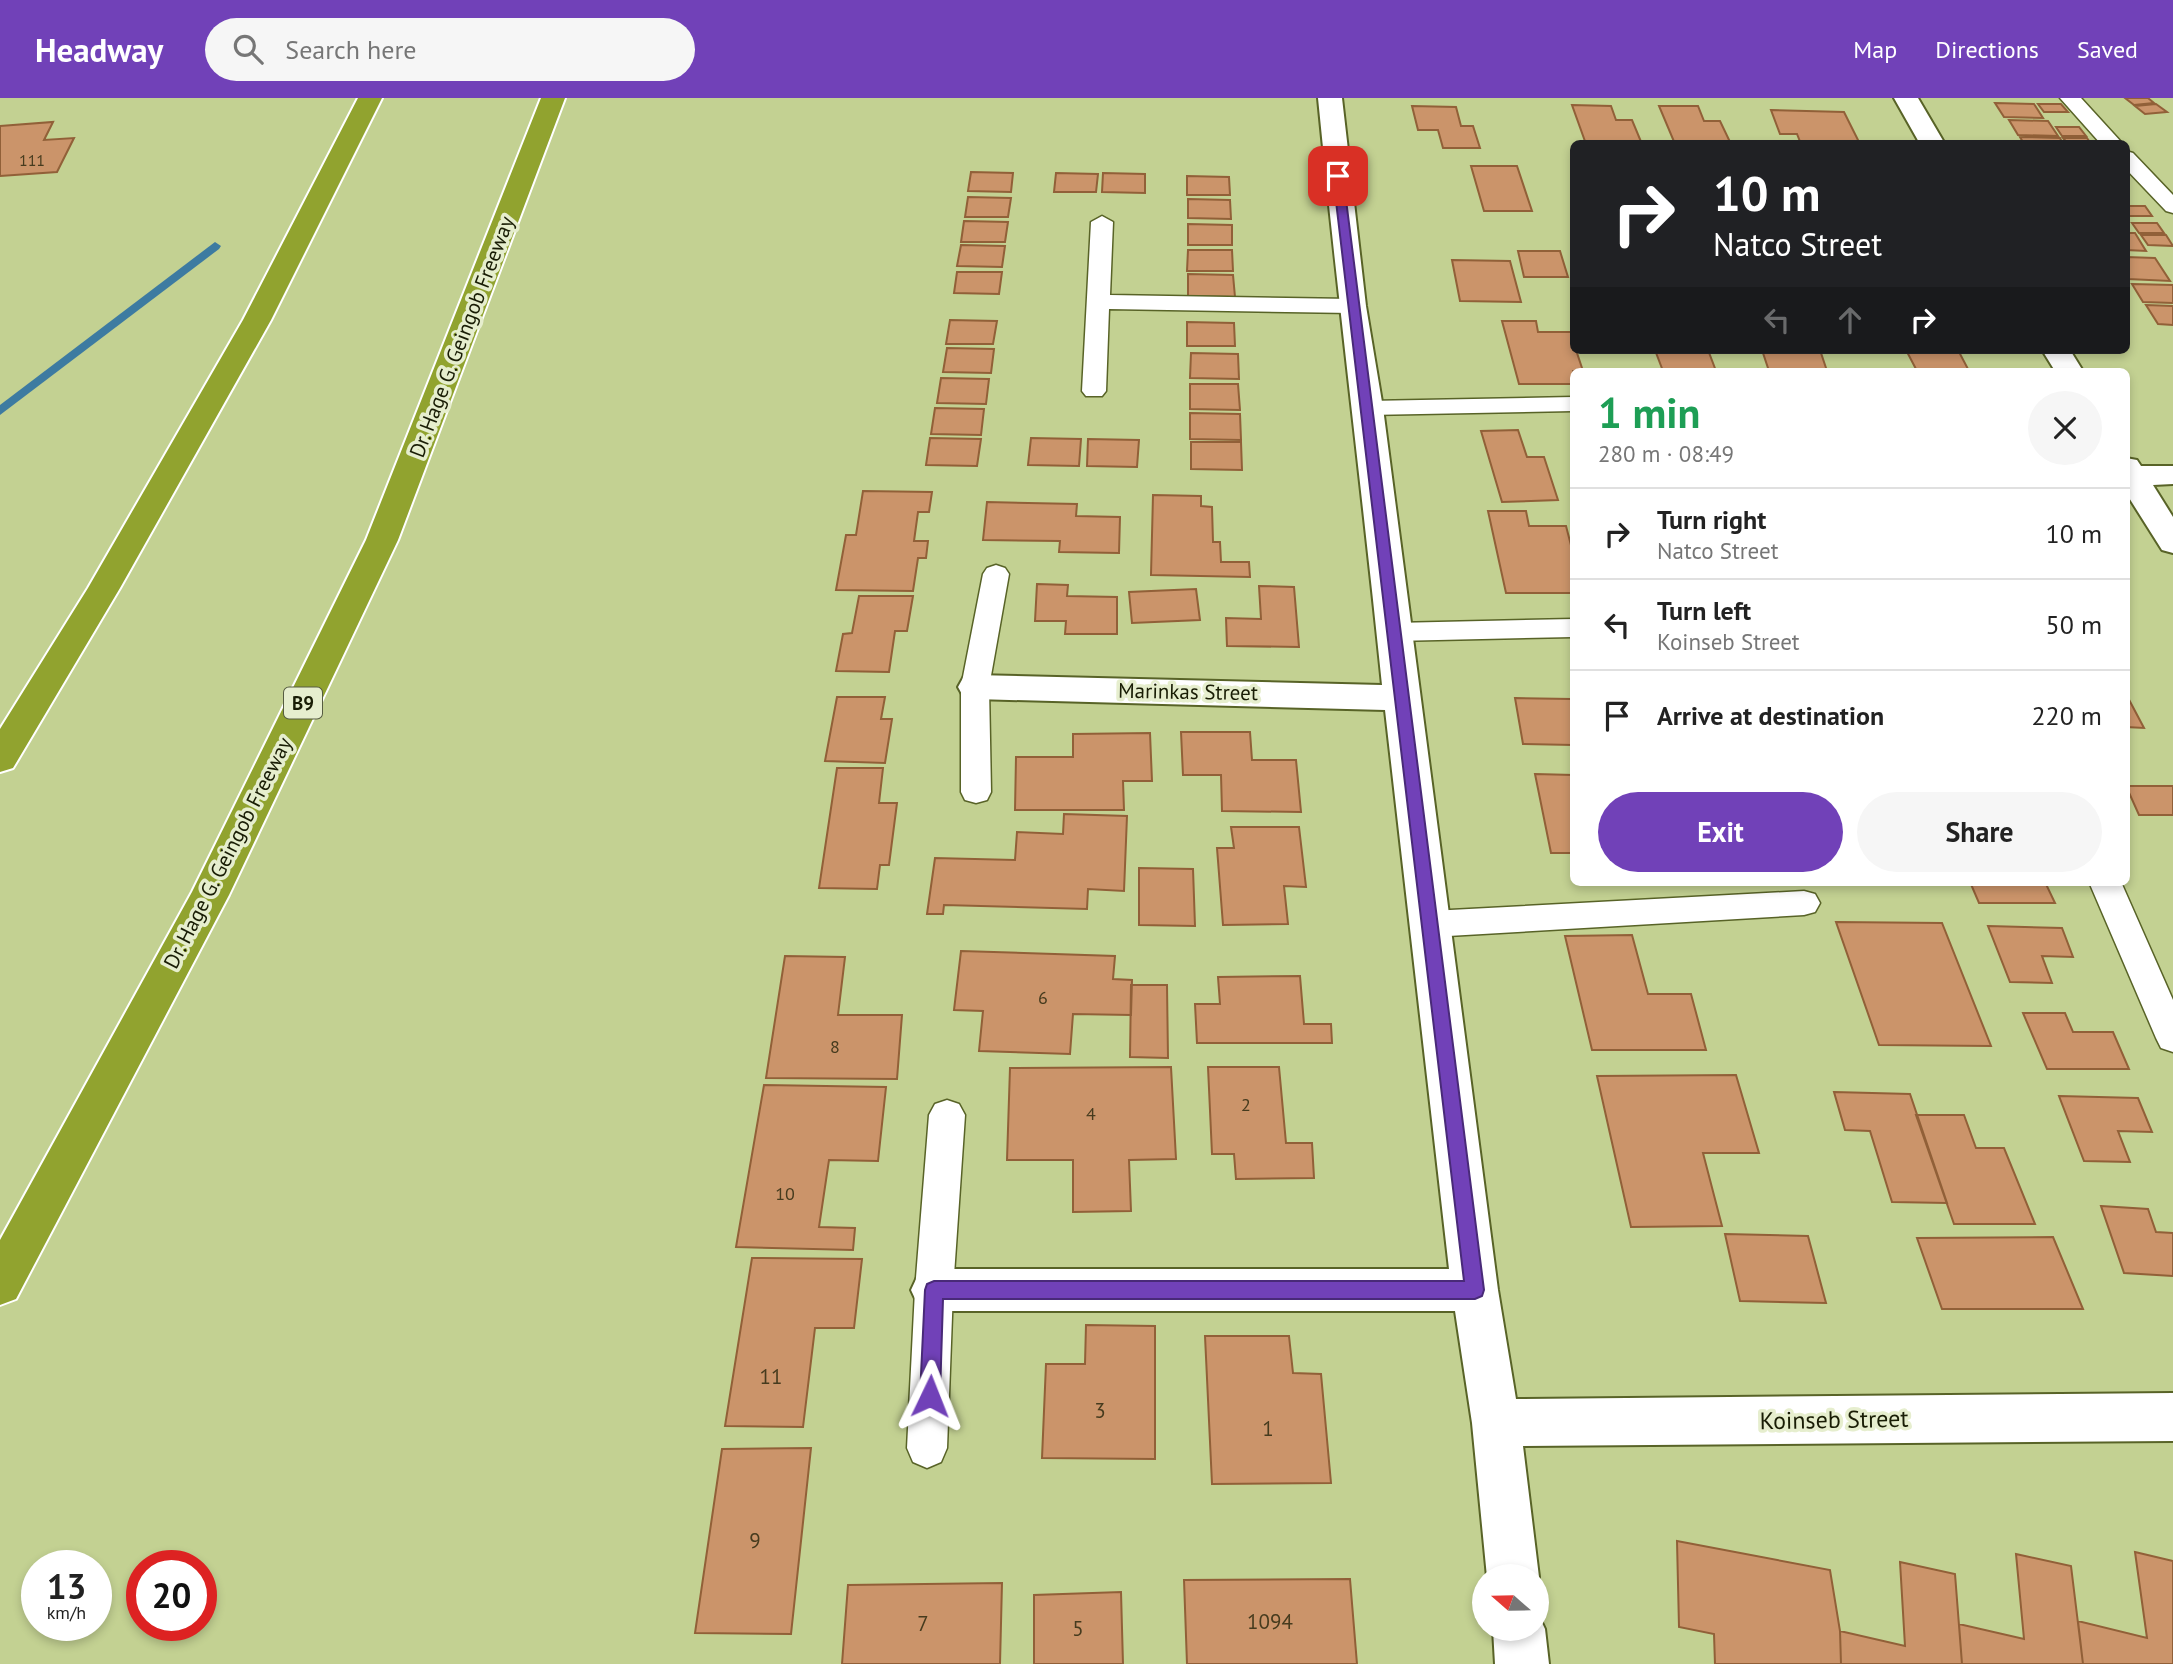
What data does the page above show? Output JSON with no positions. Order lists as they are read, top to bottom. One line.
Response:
{"streets":{"highway":["Dr. Hage G. Geingob Freeway","B9"],"street":["Marinkas Street","Koinseb Street"]},"house_numbers":["111","6","8","2","4","10","11","3","1","9","1094","7","5"],"north":"left","page":{"header":"Headway","search":"Search here","nav":["Map","Directions","Saved"],"turn":["10 m","Natco Street"],"heading":["1 min","280 m · 08:49"],"list":[{"name":"Turn right","note":"Natco Street","value":"10 m"},{"name":"Turn left","note":"Koinseb Street","value":"50 m"},{"name":"Arrive at destination","value":"220 m"}],"buttons":["Exit","Share"],"speed":"13 km/h","limit":"20"}}
